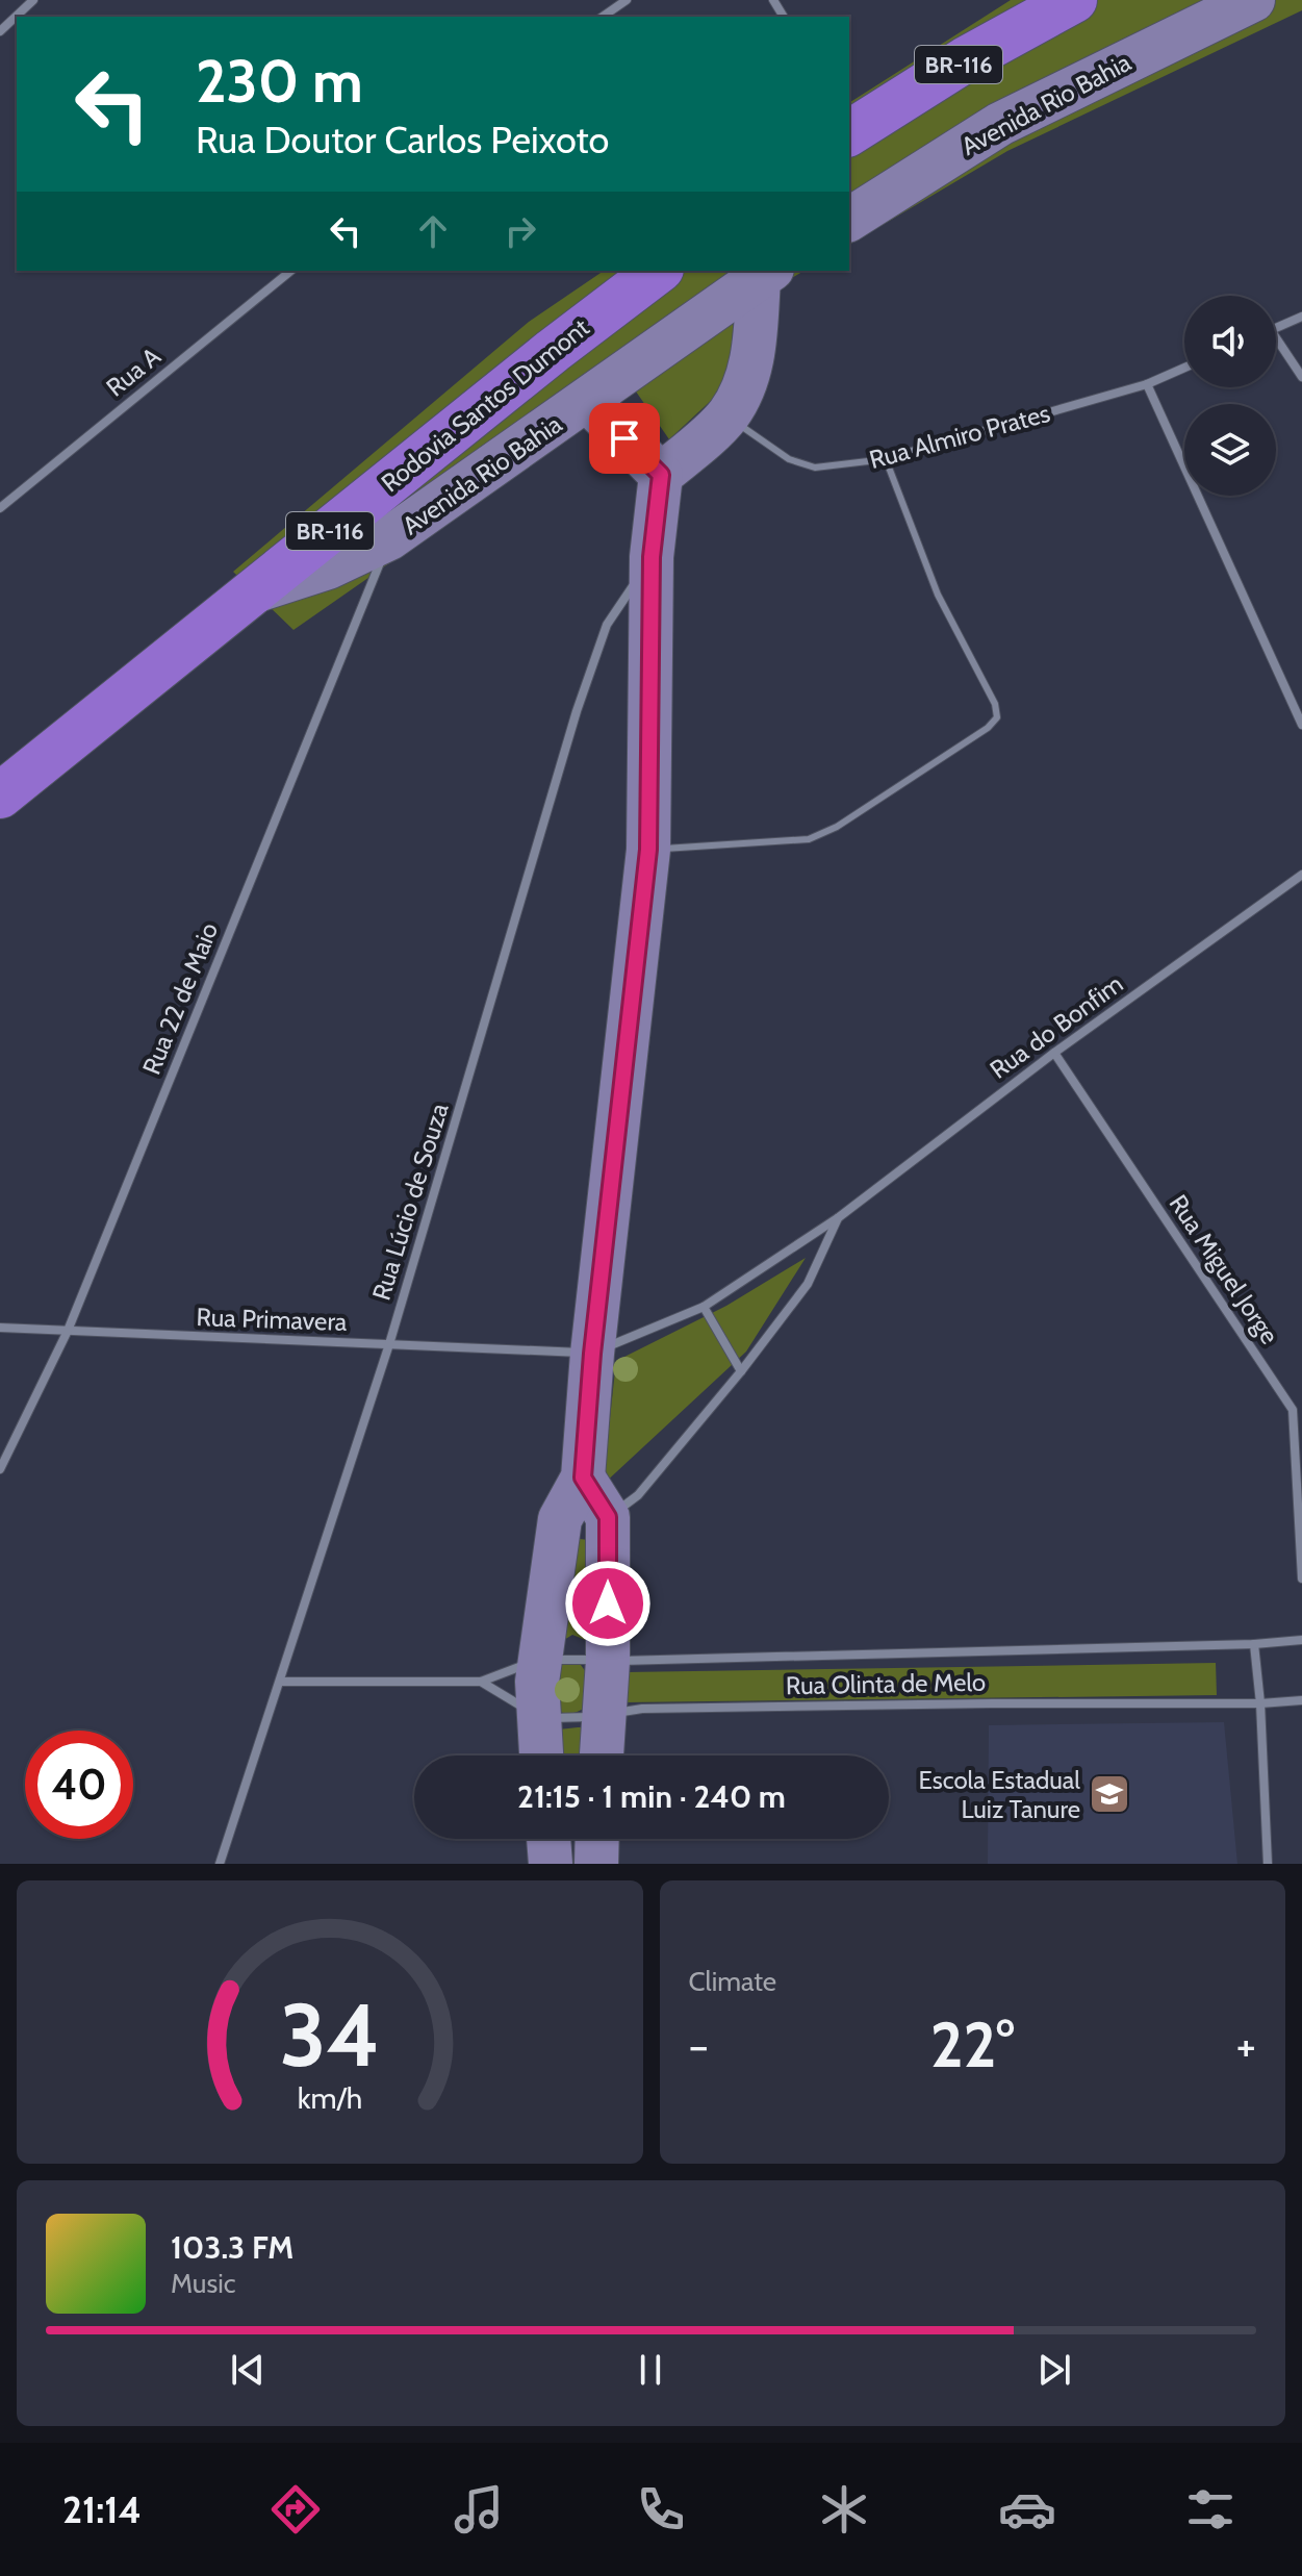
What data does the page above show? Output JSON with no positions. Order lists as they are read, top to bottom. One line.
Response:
{"streets":{"highway":["BR-116","Rodovia Santos Dumont"],"street":["Avenida Rio Bahia","Rua A","Rua Almiro Prates","Rua 22 de Maio","Rua do Bonfim","Rua Lúcio de Souza","Rua Miguel Jorge","Rua Primavera","Rua Olinta de Melo"]},"crossings":[["Avenida Rio Bahia","Rodovia Santos Dumont"],["Avenida Rio Bahia","Rua 22 de Maio"],["Rua 22 de Maio","Rua Primavera"],["Rua do Bonfim","Rua Miguel Jorge"],["Rua do Bonfim","Rua Primavera"],["Rua Lúcio de Souza","Rua Primavera"],["Rua Lúcio de Souza","Rua Olinta de Melo"]],"places":{"school or university":["Escola Estadual Luiz Tanure"]},"page":{"turn":["230 m","Rua Doutor Carlos Peixoto"],"limit":"40","trip":"21:15 · 1 min · 240 m","tile":"Climate","heat":["−","22°","+"],"song":["103.3 FM","Music"],"tabs":"21:14","gauge":["34","km/h"]}}
